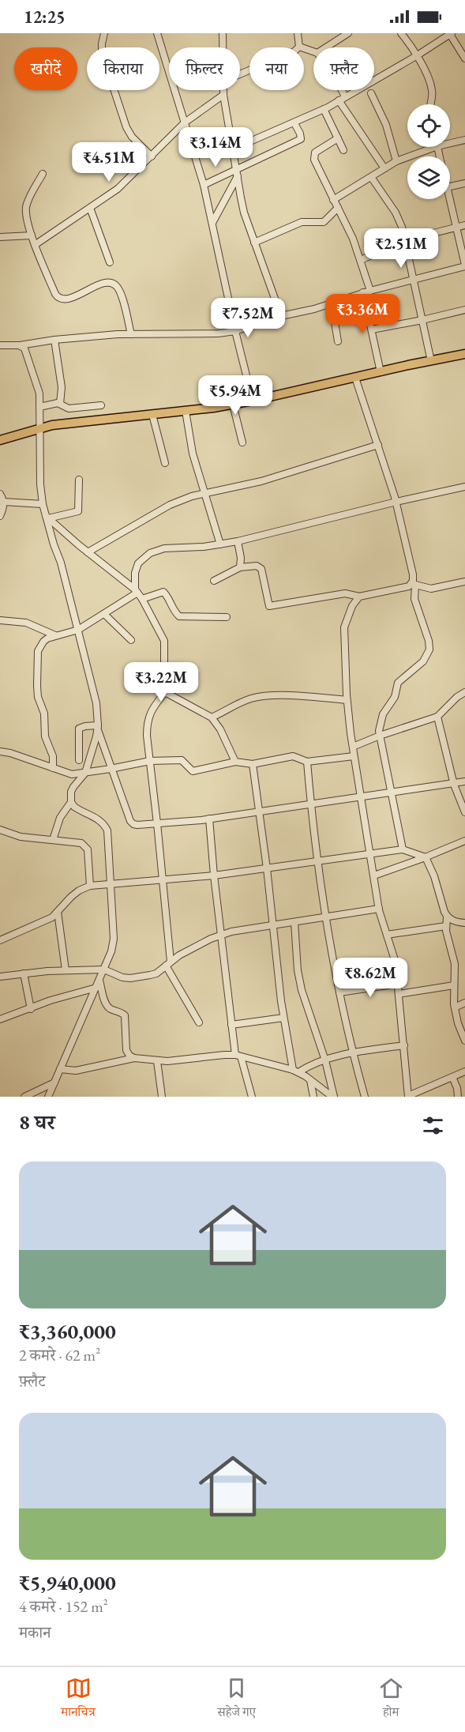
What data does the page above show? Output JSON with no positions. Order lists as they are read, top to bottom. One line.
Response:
{"page":{"status":"12:25","chip":["खरीदें","किराया","फ़िल्टर","नया","फ़्लैट"],"price":["₹3.14M","₹4.51M","₹2.51M","₹3.36M","₹7.52M","₹5.94M","₹3.22M","₹8.62M"],"heading":"8 घर","list":[{"name":"₹3,360,000","note":"2 कमरे · 62 m² · फ़्लैट"},{"name":"₹5,940,000","note":"4 कमरे · 152 m² · मकान"}],"tabs":["मानचित्र","सहेजे गए","होम"]}}
